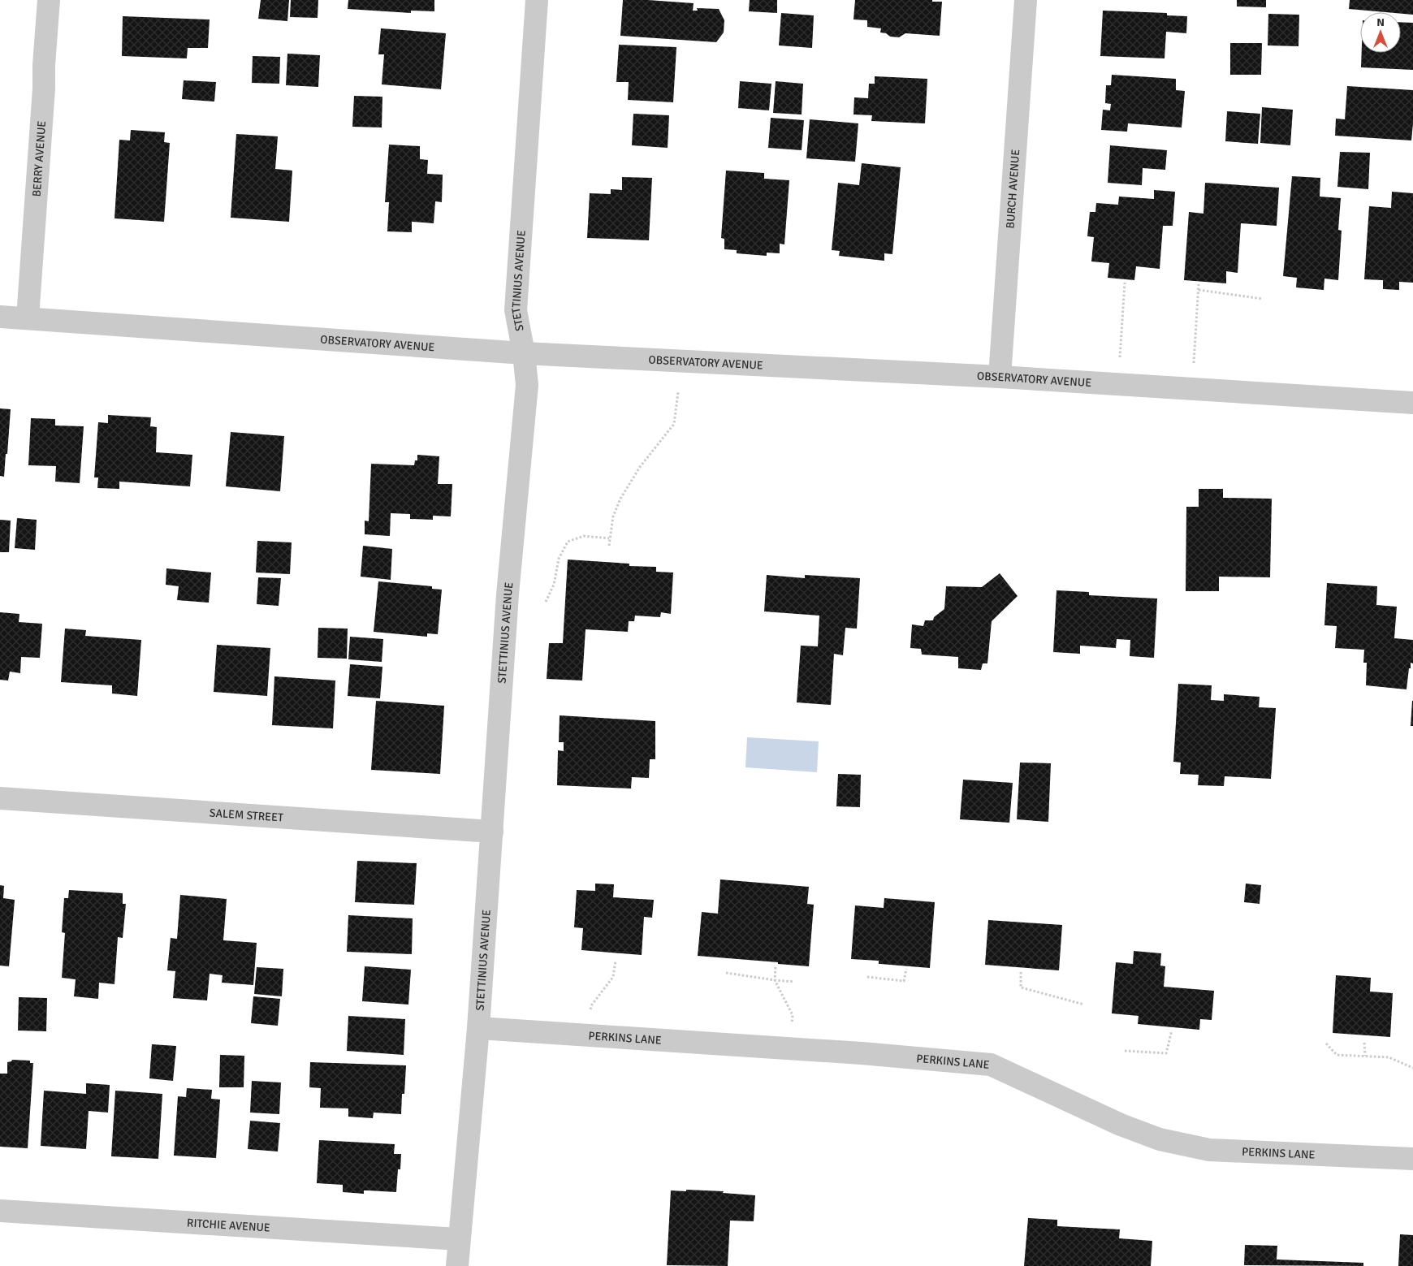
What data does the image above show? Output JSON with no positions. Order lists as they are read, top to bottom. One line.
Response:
{"streets":{"street":["BERRY AVENUE","BURCH AVENUE","STETTINIUS AVENUE","OBSERVATORY AVENUE","SALEM STREET","PERKINS LANE","RITCHIE AVENUE"]},"crossings":[["BERRY AVENUE","OBSERVATORY AVENUE"],["BURCH AVENUE","OBSERVATORY AVENUE"],["STETTINIUS AVENUE","OBSERVATORY AVENUE"],["STETTINIUS AVENUE","SALEM STREET"],["STETTINIUS AVENUE","PERKINS LANE"],["STETTINIUS AVENUE","RITCHIE AVENUE"]],"north":"top"}
